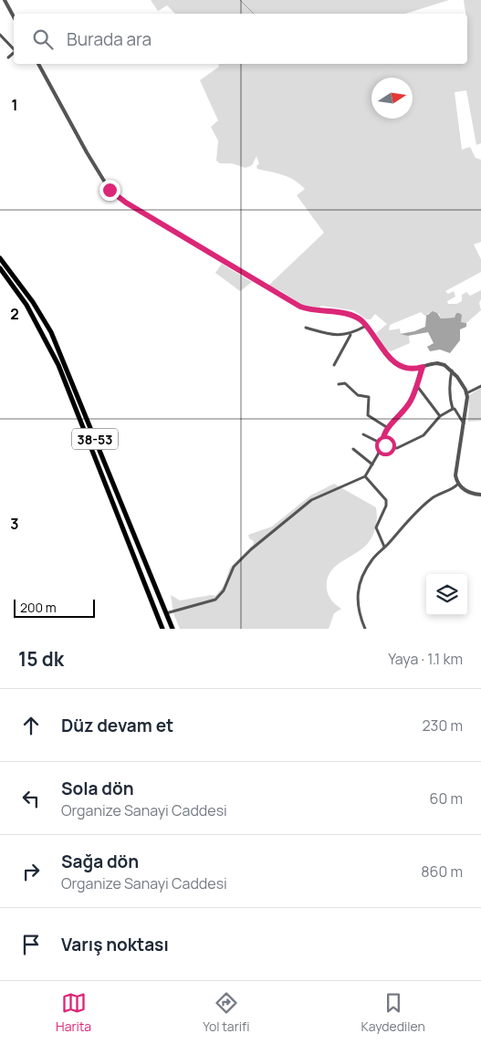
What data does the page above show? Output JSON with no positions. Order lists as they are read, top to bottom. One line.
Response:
{"streets":{"highway":["38-53"]},"scale_bar":"200 m","north":"right","page":{"search":"Burada ara","scale":"200 m","heading":["15 dk","Yaya · 1.1 km"],"list":[["Düz devam et","230 m"],["Sola dön","Organize Sanayi Caddesi","60 m"],["Sağa dön","Organize Sanayi Caddesi","860 m"],"Varış noktası"],"nav":["Harita","Yol tarifi","Kaydedilen"]},"grid":{"rows":["1","2","3"]}}
